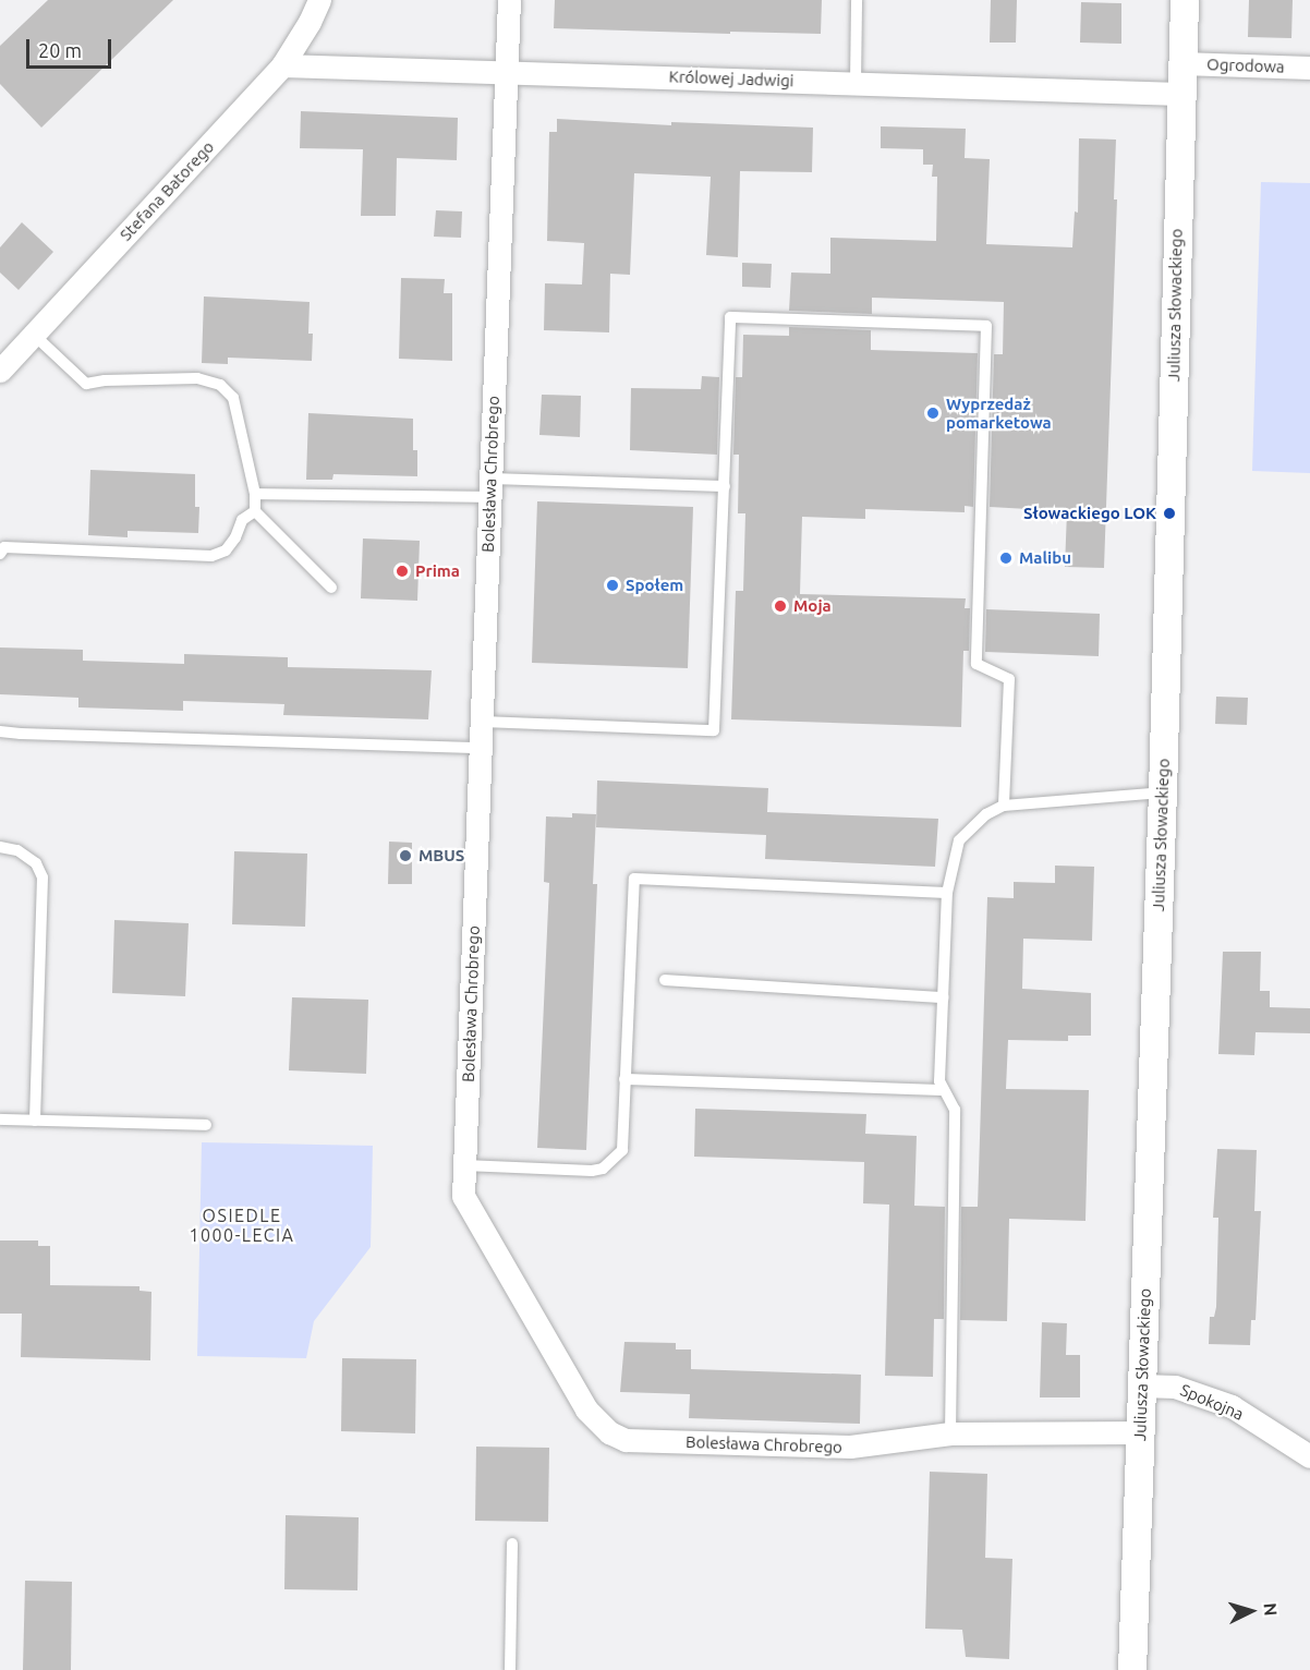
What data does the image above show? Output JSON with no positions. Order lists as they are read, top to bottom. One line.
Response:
{"streets":{"street":["Ogrodowa","Królowej Jadwigi","Stefana Batorego","Juliusza Słowackiego","Bolesława Chrobrego","Spokojna"]},"crossings":[["Ogrodowa","Juliusza Słowackiego"],["Królowej Jadwigi","Stefana Batorego"],["Królowej Jadwigi","Juliusza Słowackiego"],["Królowej Jadwigi","Bolesława Chrobrego"],["Juliusza Słowackiego","Bolesława Chrobrego"],["Juliusza Słowackiego","Spokojna"]],"districts":["OSIEDLE 1000-LECIA"],"places":["Wyprzedaż pomarketowa","Słowackiego LOK","Malibu","Prima","Społem","Moja","MBUS"],"scale_bar":"20 m","north":"right"}
